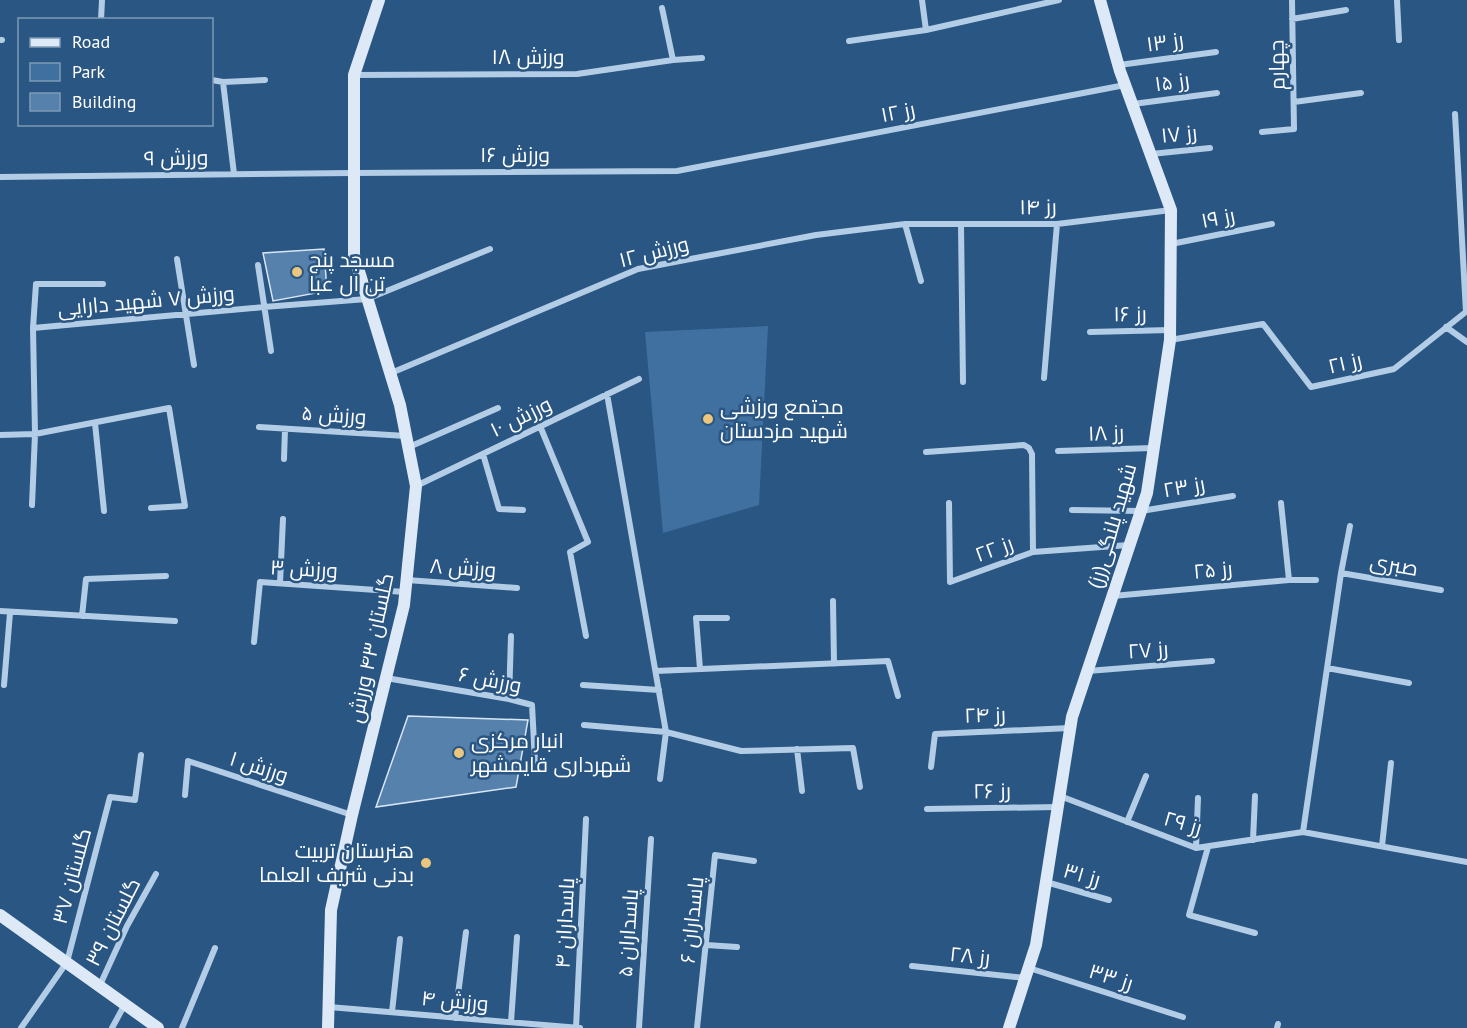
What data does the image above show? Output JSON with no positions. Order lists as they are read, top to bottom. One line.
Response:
{"streets":{"street":["رز ۱۳","ورزش ۱۸","چهارم","رز ۱۵","رز ۱۲","رز ۱۷","ورزش ۱۶","ورزش ۹","رز ۱۴","رز ۱۹","ورزش ۱۲","ورزش ۷ شهید دارایی","رز ۱۶","رز ۲۱","ورزش ۵","ورزش ۱۰","رز ۱۸","رز ۲۳","شهید پلنگی(رز)","رز ۲۲","صبری","ورزش ۸","ورزش ۳","رز ۲۵","گلستان ۴۳ ورزش","رز ۲۷","ورزش ۶","رز ۲۴","ورزش ۱","رز ۲۶","رز ۲۹","رز ۳۱","گلستان ۳۷","پاسداران ۶","گلستان ۳۹","پاسداران ۴","پاسداران ۵","رز ۲۸","رز ۳۳","ورزش ۴"]},"crossings":[["رز ۱۳","شهید پلنگی(رز)"],["ورزش ۱۸","گلستان ۴۳ ورزش"],["رز ۱۵","شهید پلنگی(رز)"],["رز ۱۲","ورزش ۱۶"],["رز ۱۲","شهید پلنگی(رز)"],["رز ۱۷","شهید پلنگی(رز)"],["ورزش ۱۶","ورزش ۹"],["ورزش ۱۶","گلستان ۴۳ ورزش"],["ورزش ۹","گلستان ۴۳ ورزش"],["رز ۱۴","ورزش ۱۲"],["رز ۱۴","شهید پلنگی(رز)"],["رز ۱۹","شهید پلنگی(رز)"],["ورزش ۱۲","گلستان ۴۳ ورزش"],["ورزش ۷ شهید دارایی","گلستان ۴۳ ورزش"],["رز ۱۶","رز ۲۱"],["رز ۱۶","شهید پلنگی(رز)"],["رز ۲۱","شهید پلنگی(رز)"],["ورزش ۵","گلستان ۴۳ ورزش"],["ورزش ۱۰","گلستان ۴۳ ورزش"],["رز ۱۸","شهید پلنگی(رز)"],["رز ۲۳","شهید پلنگی(رز)"],["شهید پلنگی(رز)","رز ۲۲"],["شهید پلنگی(رز)","رز ۲۵"],["شهید پلنگی(رز)","رز ۲۷"],["شهید پلنگی(رز)","رز ۲۴"],["شهید پلنگی(رز)","رز ۲۶"],["شهید پلنگی(رز)","رز ۲۹"],["شهید پلنگی(رز)","رز ۳۱"],["شهید پلنگی(رز)","رز ۲۸"],["شهید پلنگی(رز)","رز ۳۳"],["ورزش ۸","ورزش ۳"],["ورزش ۸","گلستان ۴۳ ورزش"],["ورزش ۳","گلستان ۴۳ ورزش"],["گلستان ۴۳ ورزش","ورزش ۶"],["گلستان ۴۳ ورزش","ورزش ۱"],["گلستان ۴۳ ورزش","ورزش ۴"],["رز ۲۶","رز ۲۹"],["پاسداران ۴","ورزش ۴"],["رز ۲۸","رز ۳۳"]],"places":["مسجد پنج تن ال عبا","مجتمع ورزشی شهید مزدستان","انبار مرکزی شهرداری قایمشهر","هنرستان تربیت بدنی شریف العلما"],"legend":["Road","Park","Building"]}
